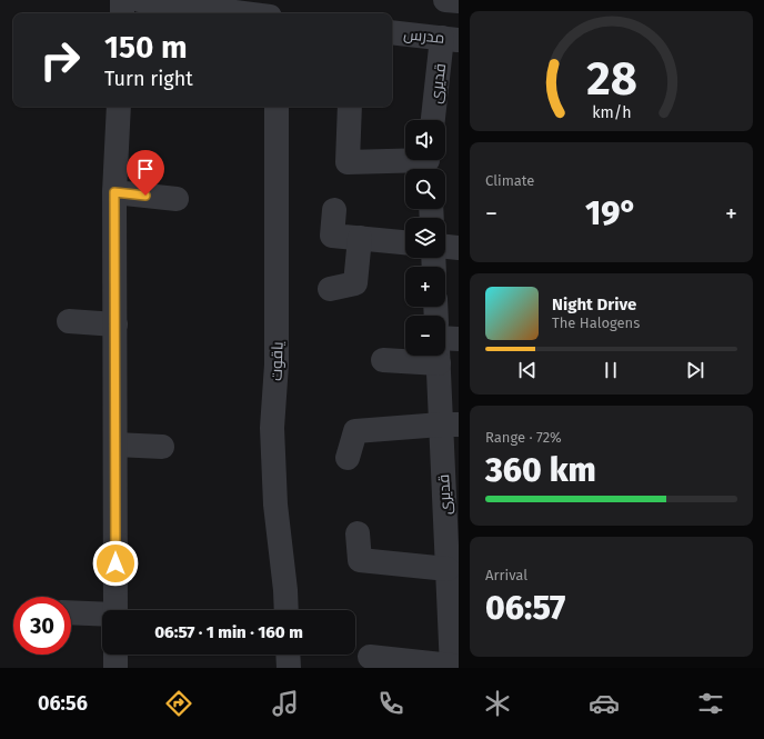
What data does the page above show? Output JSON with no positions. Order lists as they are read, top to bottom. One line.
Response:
{"streets":{"street":["مدرس","قدیری","یاقوت"]},"crossings":[["مدرس","قدیری"]],"page":{"turn":["150 m","Turn right"],"map_buttons":["+","−"],"tile":["Climate",["Range · 72%","360 km"],["Arrival","06:57"]],"heat":["−","19°","+"],"song":["Night Drive","The Halogens"],"limit":"30","trip":"06:57 · 1 min · 160 m","tabs":"06:56","gauge":["28","km/h"]}}
